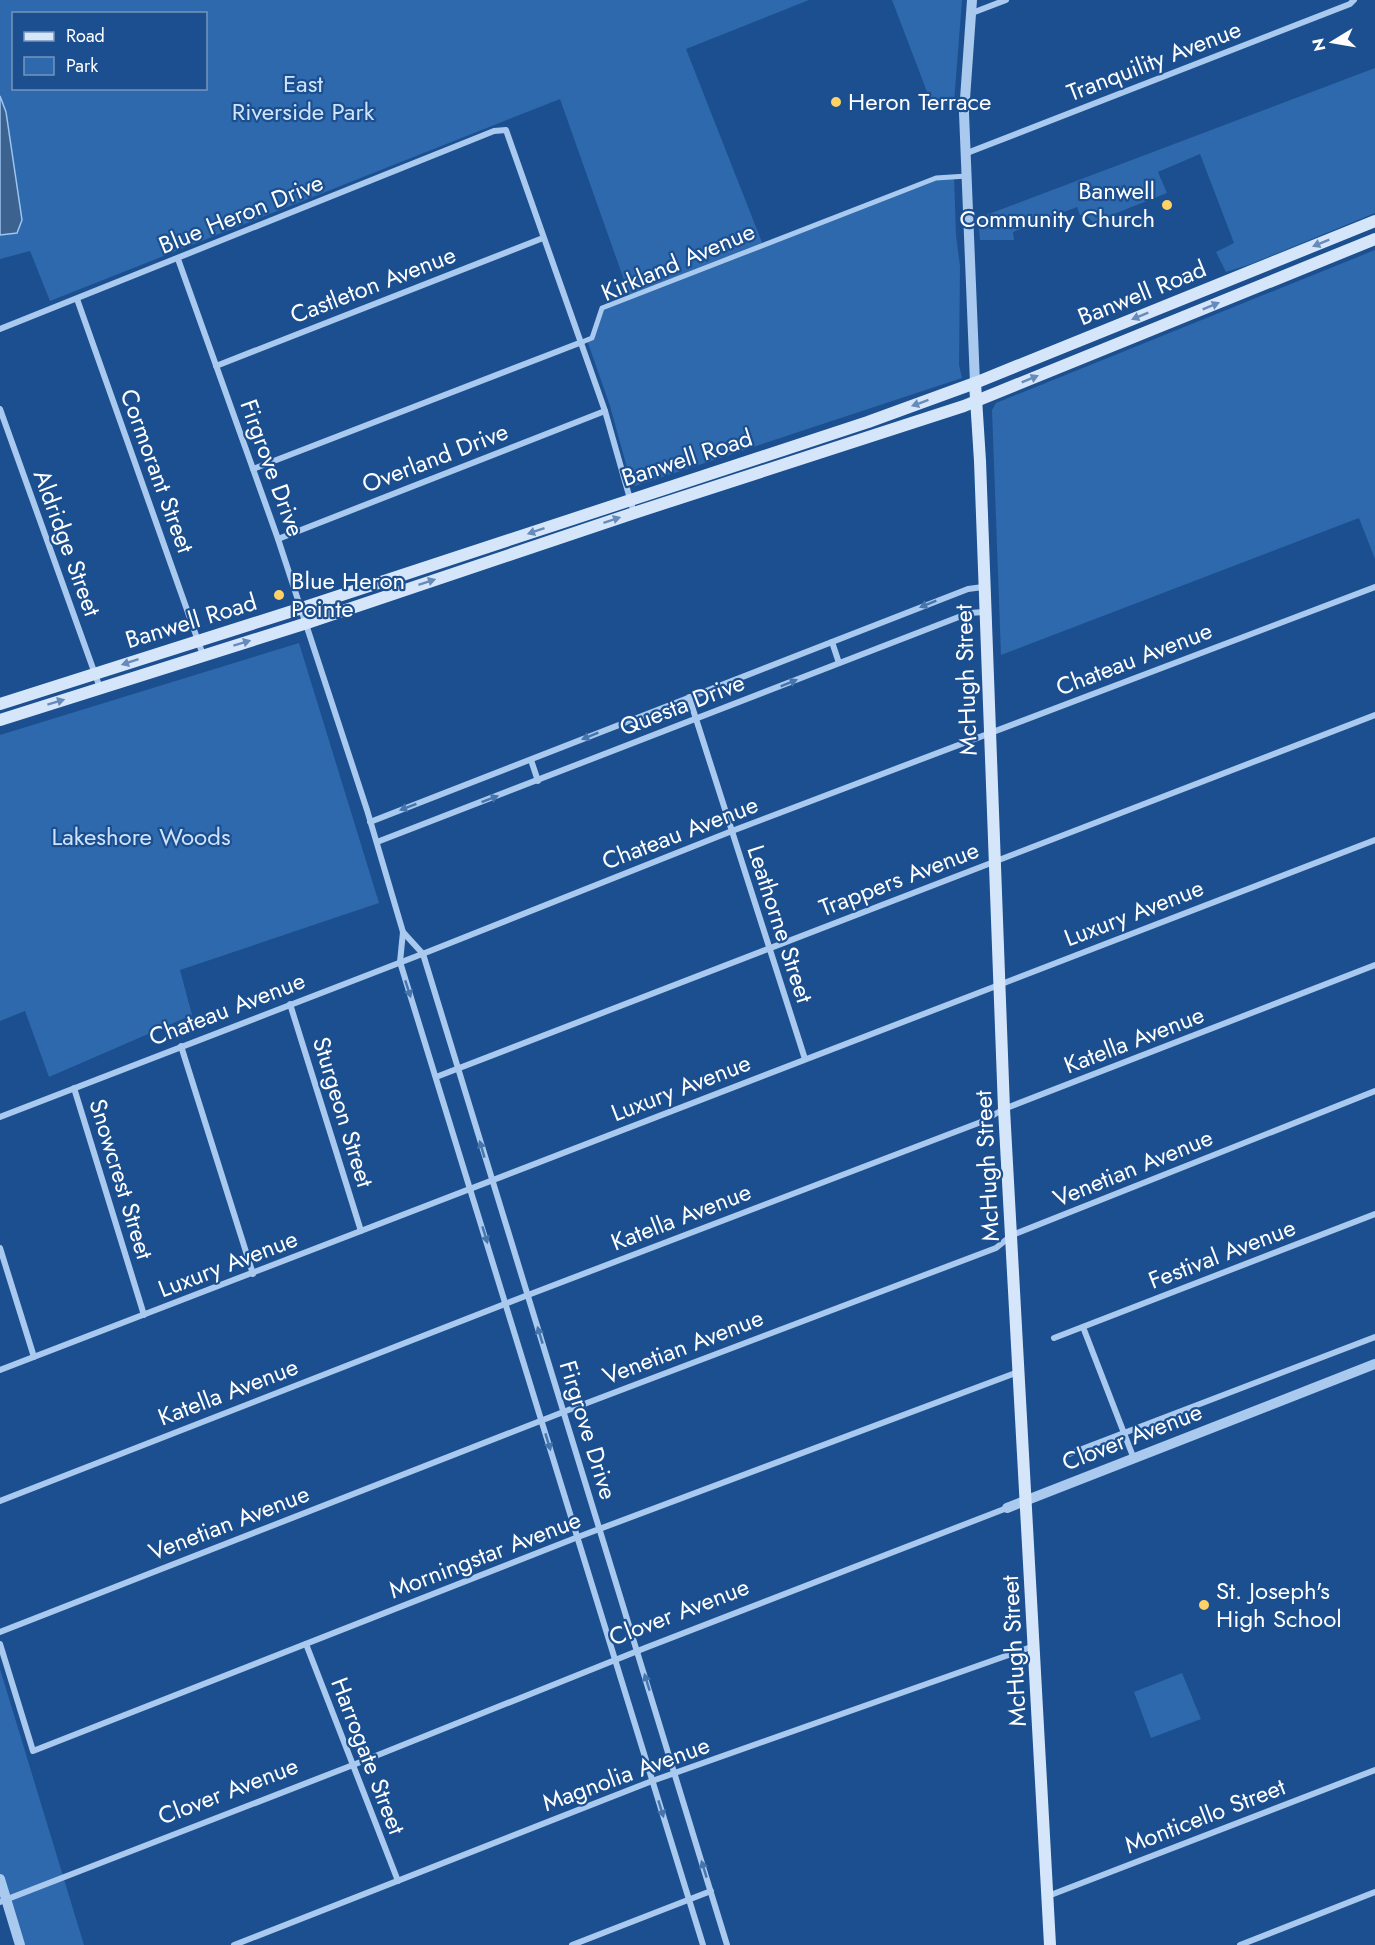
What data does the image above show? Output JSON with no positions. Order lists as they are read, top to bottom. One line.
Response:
{"streets":{"main road":["Banwell Road","McHugh Street"],"street":["Tranquility Avenue","Blue Heron Drive","Kirkland Avenue","Castleton Avenue","Overland Drive","Firgrove Drive","Cormorant Street","Aldridge Street","Chateau Avenue","Questa Drive","Trappers Avenue","Luxury Avenue","Leathorne Street","Katella Avenue","Sturgeon Street","Venetian Avenue","Snowcrest Street","Festival Avenue","Clover Avenue","Morningstar Avenue","Harrogate Street","Magnolia Avenue","Monticello Street"]},"crossings":[["Blue Heron Drive","Castleton Avenue"],["Blue Heron Drive","Firgrove Drive"],["Blue Heron Drive","Cormorant Street"],["Castleton Avenue","Firgrove Drive"],["Banwell Road","Firgrove Drive"],["Banwell Road","Cormorant Street"],["Banwell Road","Aldridge Street"],["Banwell Road","McHugh Street"],["Overland Drive","Firgrove Drive"],["Firgrove Drive","Chateau Avenue"],["Firgrove Drive","Questa Drive"],["Firgrove Drive","Trappers Avenue"],["Firgrove Drive","Luxury Avenue"],["Firgrove Drive","Katella Avenue"],["Firgrove Drive","Venetian Avenue"],["Firgrove Drive","Clover Avenue"],["Firgrove Drive","Morningstar Avenue"],["Firgrove Drive","Magnolia Avenue"],["Chateau Avenue","McHugh Street"],["Chateau Avenue","Leathorne Street"],["Chateau Avenue","Sturgeon Street"],["Chateau Avenue","Snowcrest Street"],["McHugh Street","Questa Drive"],["McHugh Street","Trappers Avenue"],["McHugh Street","Luxury Avenue"],["McHugh Street","Katella Avenue"],["McHugh Street","Venetian Avenue"],["McHugh Street","Clover Avenue"],["McHugh Street","Morningstar Avenue"],["McHugh Street","Magnolia Avenue"],["McHugh Street","Monticello Street"],["Questa Drive","Leathorne Street"],["Trappers Avenue","Leathorne Street"],["Luxury Avenue","Leathorne Street"],["Luxury Avenue","Sturgeon Street"],["Luxury Avenue","Snowcrest Street"],["Clover Avenue","Harrogate Street"],["Morningstar Avenue","Harrogate Street"],["Harrogate Street","Magnolia Avenue"]],"parks":["East Riverside Park","Lakeshore Woods"],"places":["Heron Terrace","Banwell Community Church","Blue Heron Pointe","St. Joseph's High School"],"legend":["Road","Park"],"north":"left"}
